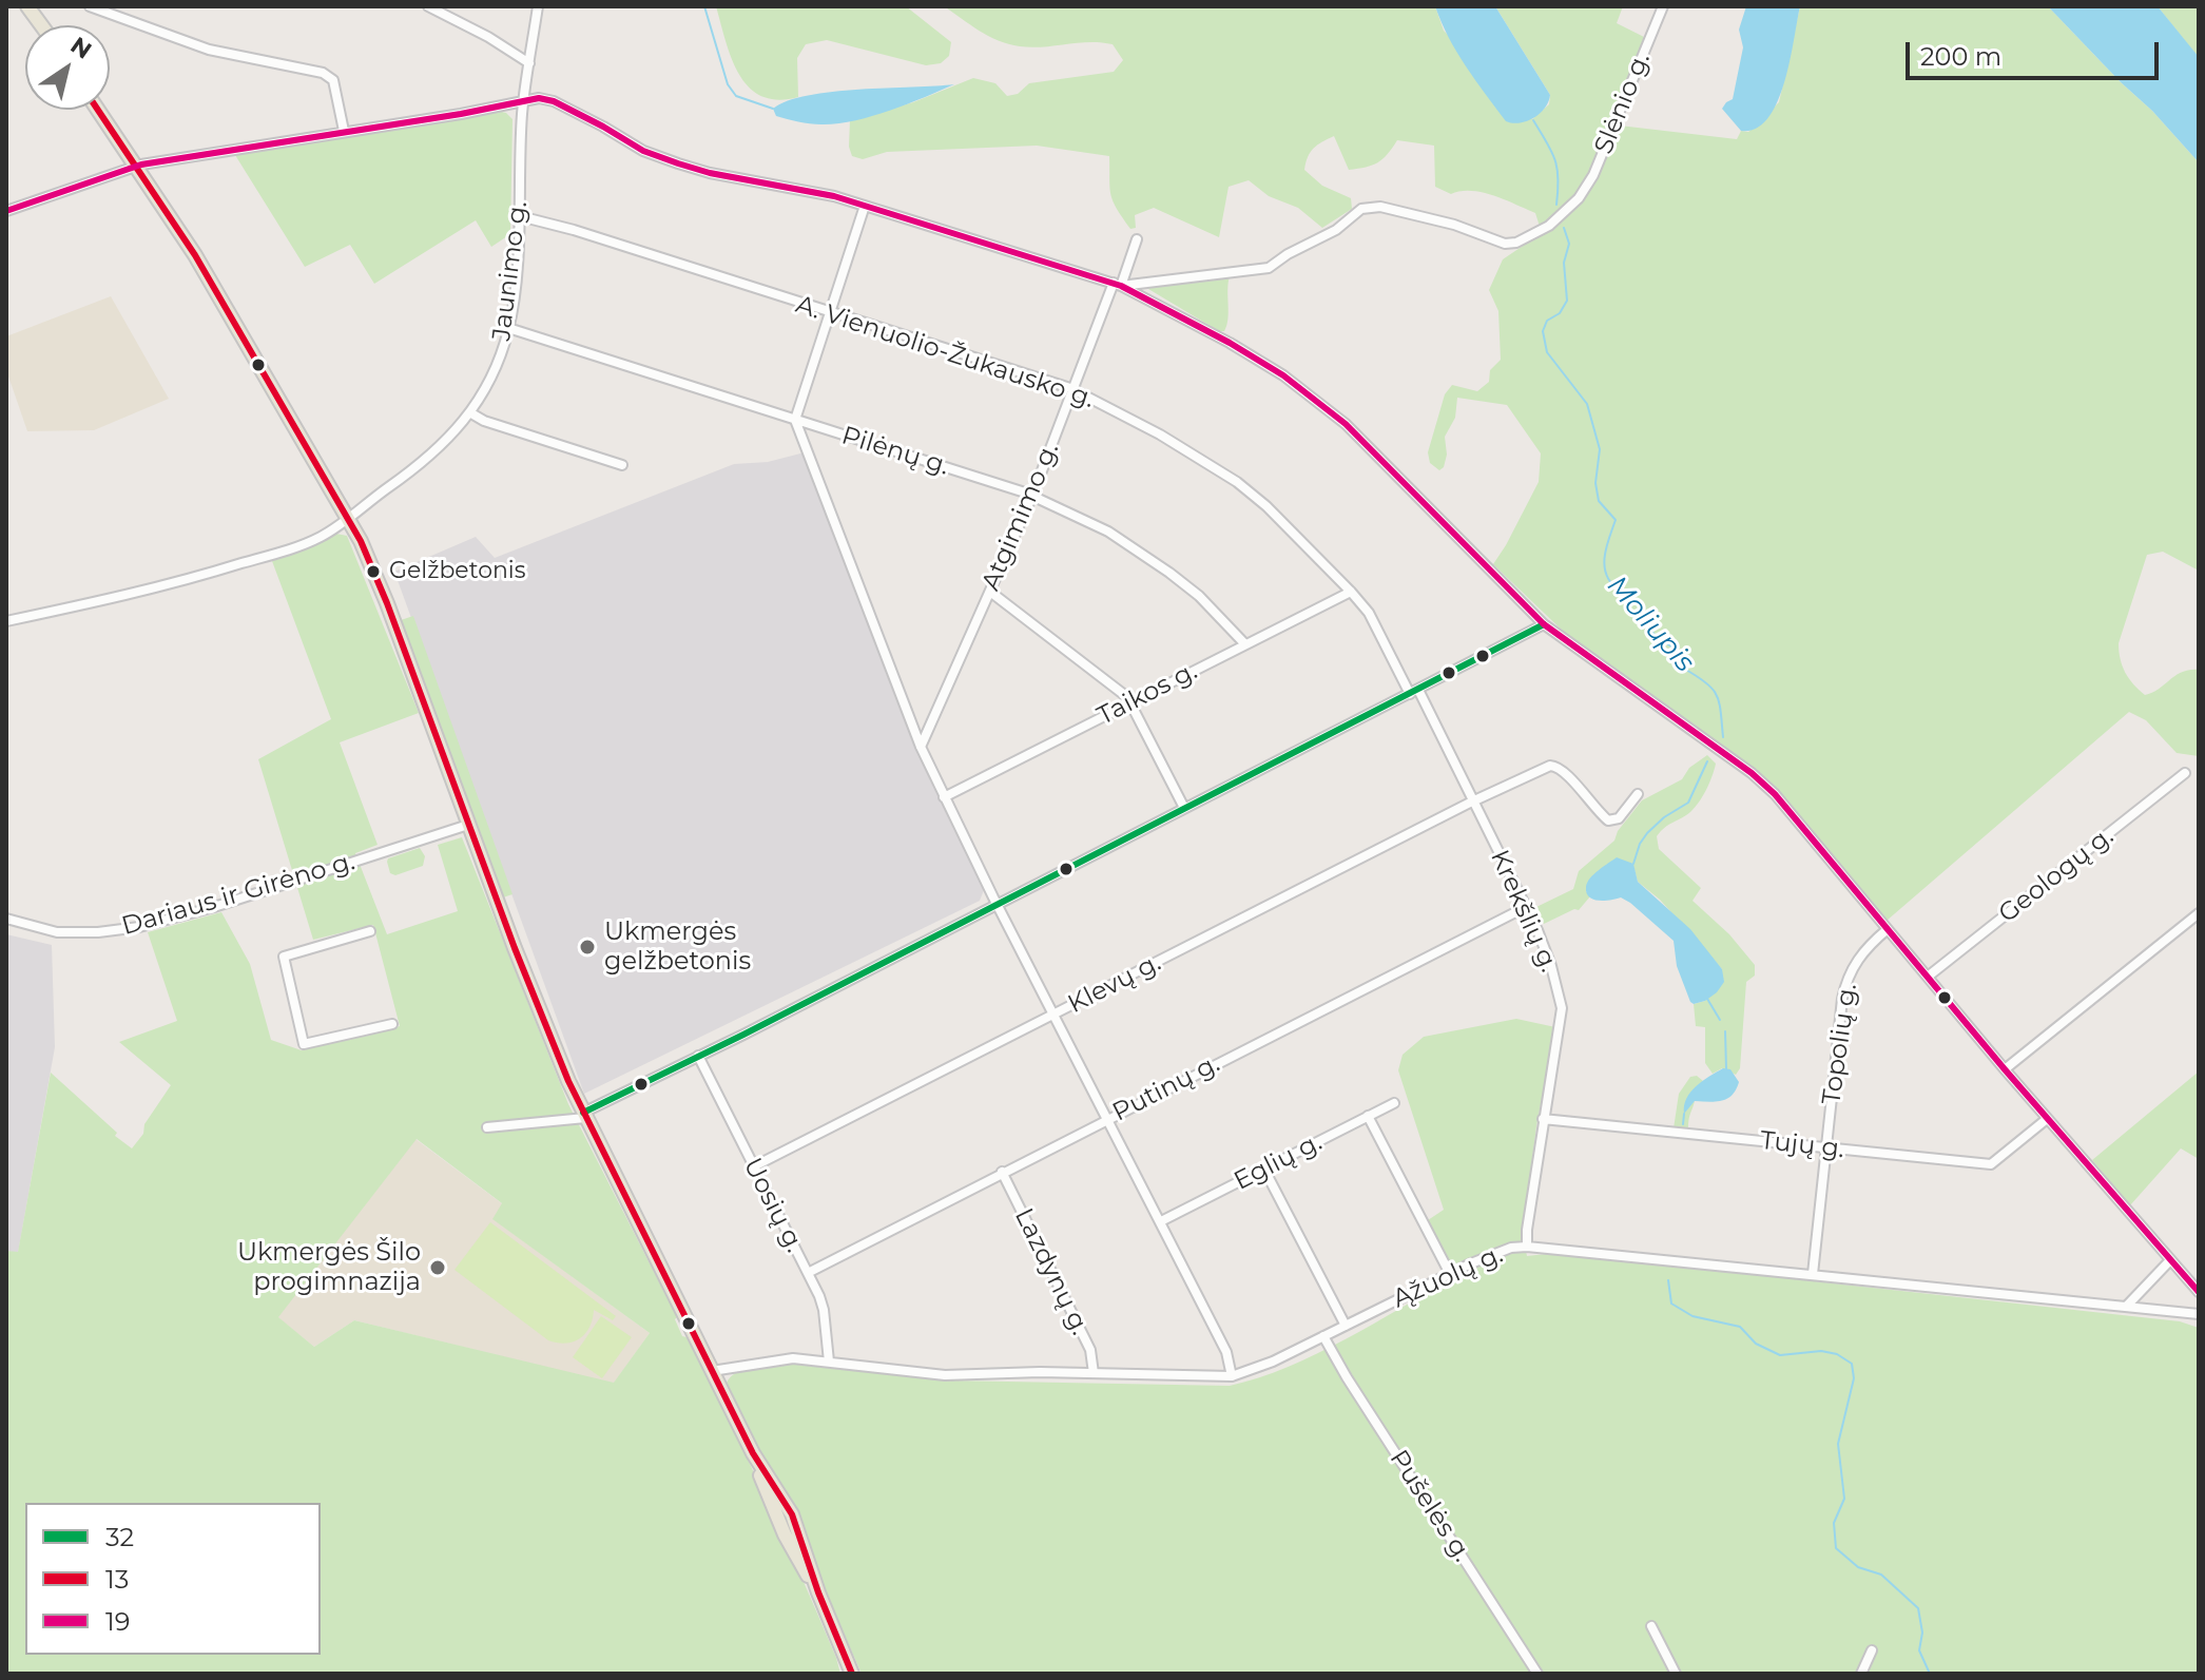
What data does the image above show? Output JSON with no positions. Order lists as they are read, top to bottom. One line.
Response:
{"streets":{"street":["Slėnio g.","Jaunimo g.","A. Vienuolio-Žukausko g.","Pilėnų g.","Atgimimo g.","Taikos g.","Geologų g.","Dariaus ir Girėno g.","Krekšlių g.","Klevų g.","Topolių g.","Putinų g.","Tujų g.","Eglių g.","Uosių g.","Lazdynų g.","Ąžuolų g.","Pušelės g."]},"crossings":[["Slėnio g.","Atgimimo g."],["Jaunimo g.","A. Vienuolio-Žukausko g."],["Jaunimo g.","Pilėnų g."],["A. Vienuolio-Žukausko g.","Atgimimo g."],["A. Vienuolio-Žukausko g.","Taikos g."],["A. Vienuolio-Žukausko g.","Krekšlių g."],["Pilėnų g.","Atgimimo g."],["Pilėnų g.","Taikos g."],["Krekšlių g.","Klevų g."],["Krekšlių g.","Putinų g."],["Krekšlių g.","Tujų g."],["Krekšlių g.","Ąžuolų g."],["Klevų g.","Uosių g."],["Topolių g.","Tujų g."],["Topolių g.","Ąžuolų g."],["Putinų g.","Uosių g."],["Putinų g.","Lazdynų g."],["Uosių g.","Ąžuolų g."],["Lazdynų g.","Ąžuolų g."],["Ąžuolų g.","Pušelės g."]],"water":["Moliupis"],"places":["Gelžbetonis","Ukmergės gelžbetonis","Ukmergės Šilo progimnazija"],"lines":["transit line 19","transit line 13","transit line 32"],"legend":["32","13","19"],"scale_bar":"200 m","north":"top right"}
